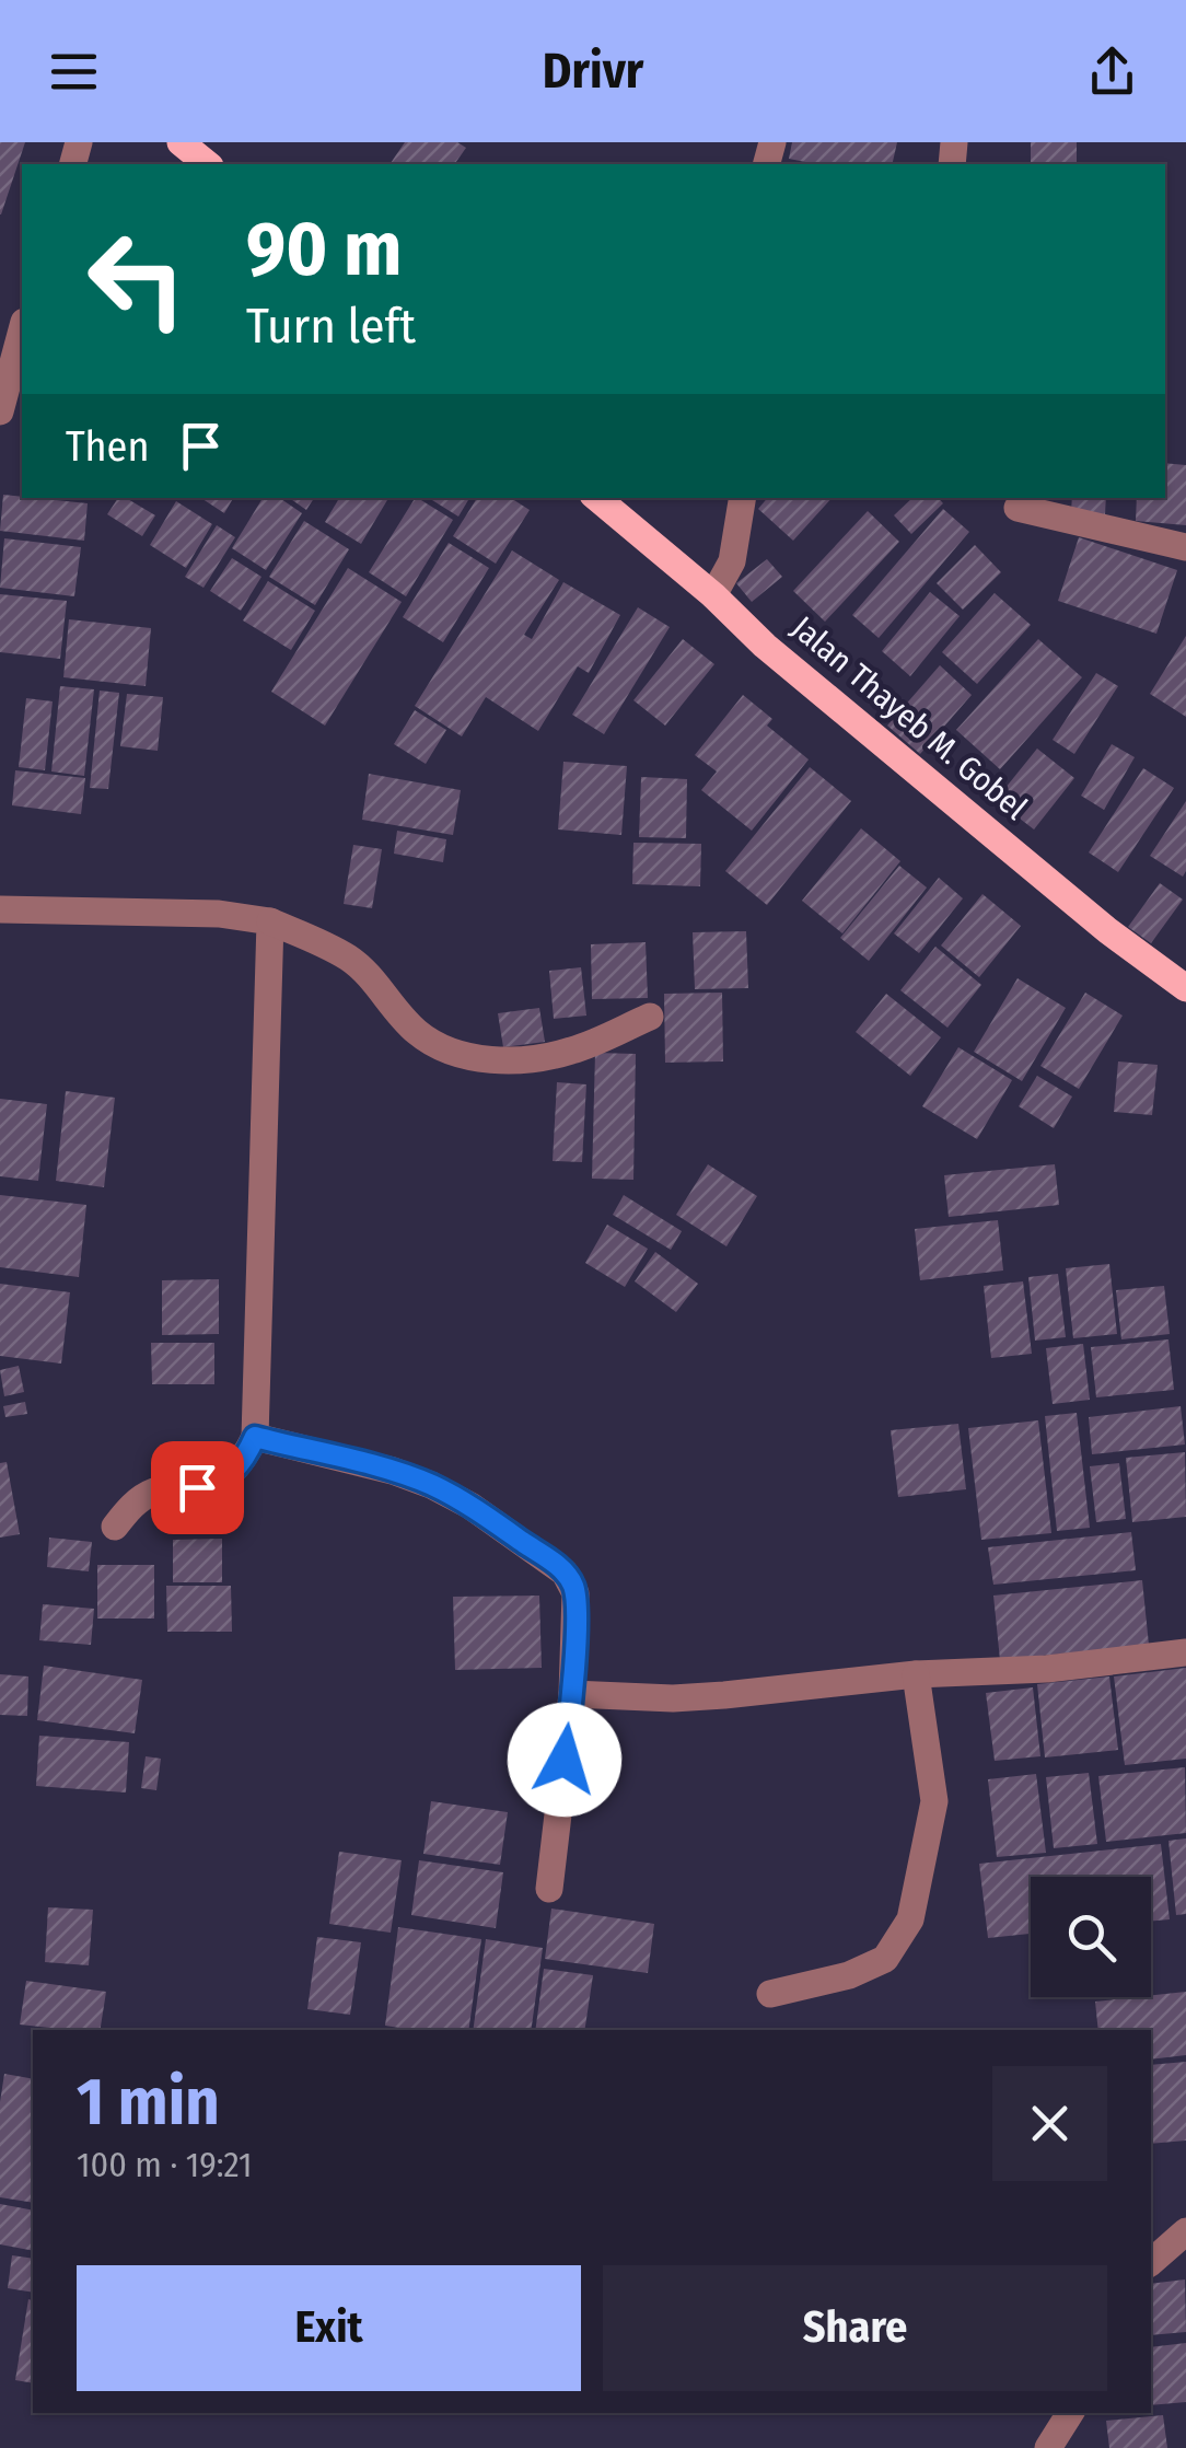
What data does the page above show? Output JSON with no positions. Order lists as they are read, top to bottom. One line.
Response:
{"streets":{"main road":["Jalan Thayeb M. Gobel"]},"page":{"header":"Drivr","turn":["90 m","Turn left"],"then":"Then","heading":["1 min","100 m · 19:21"],"buttons":["Exit","Share"]}}
